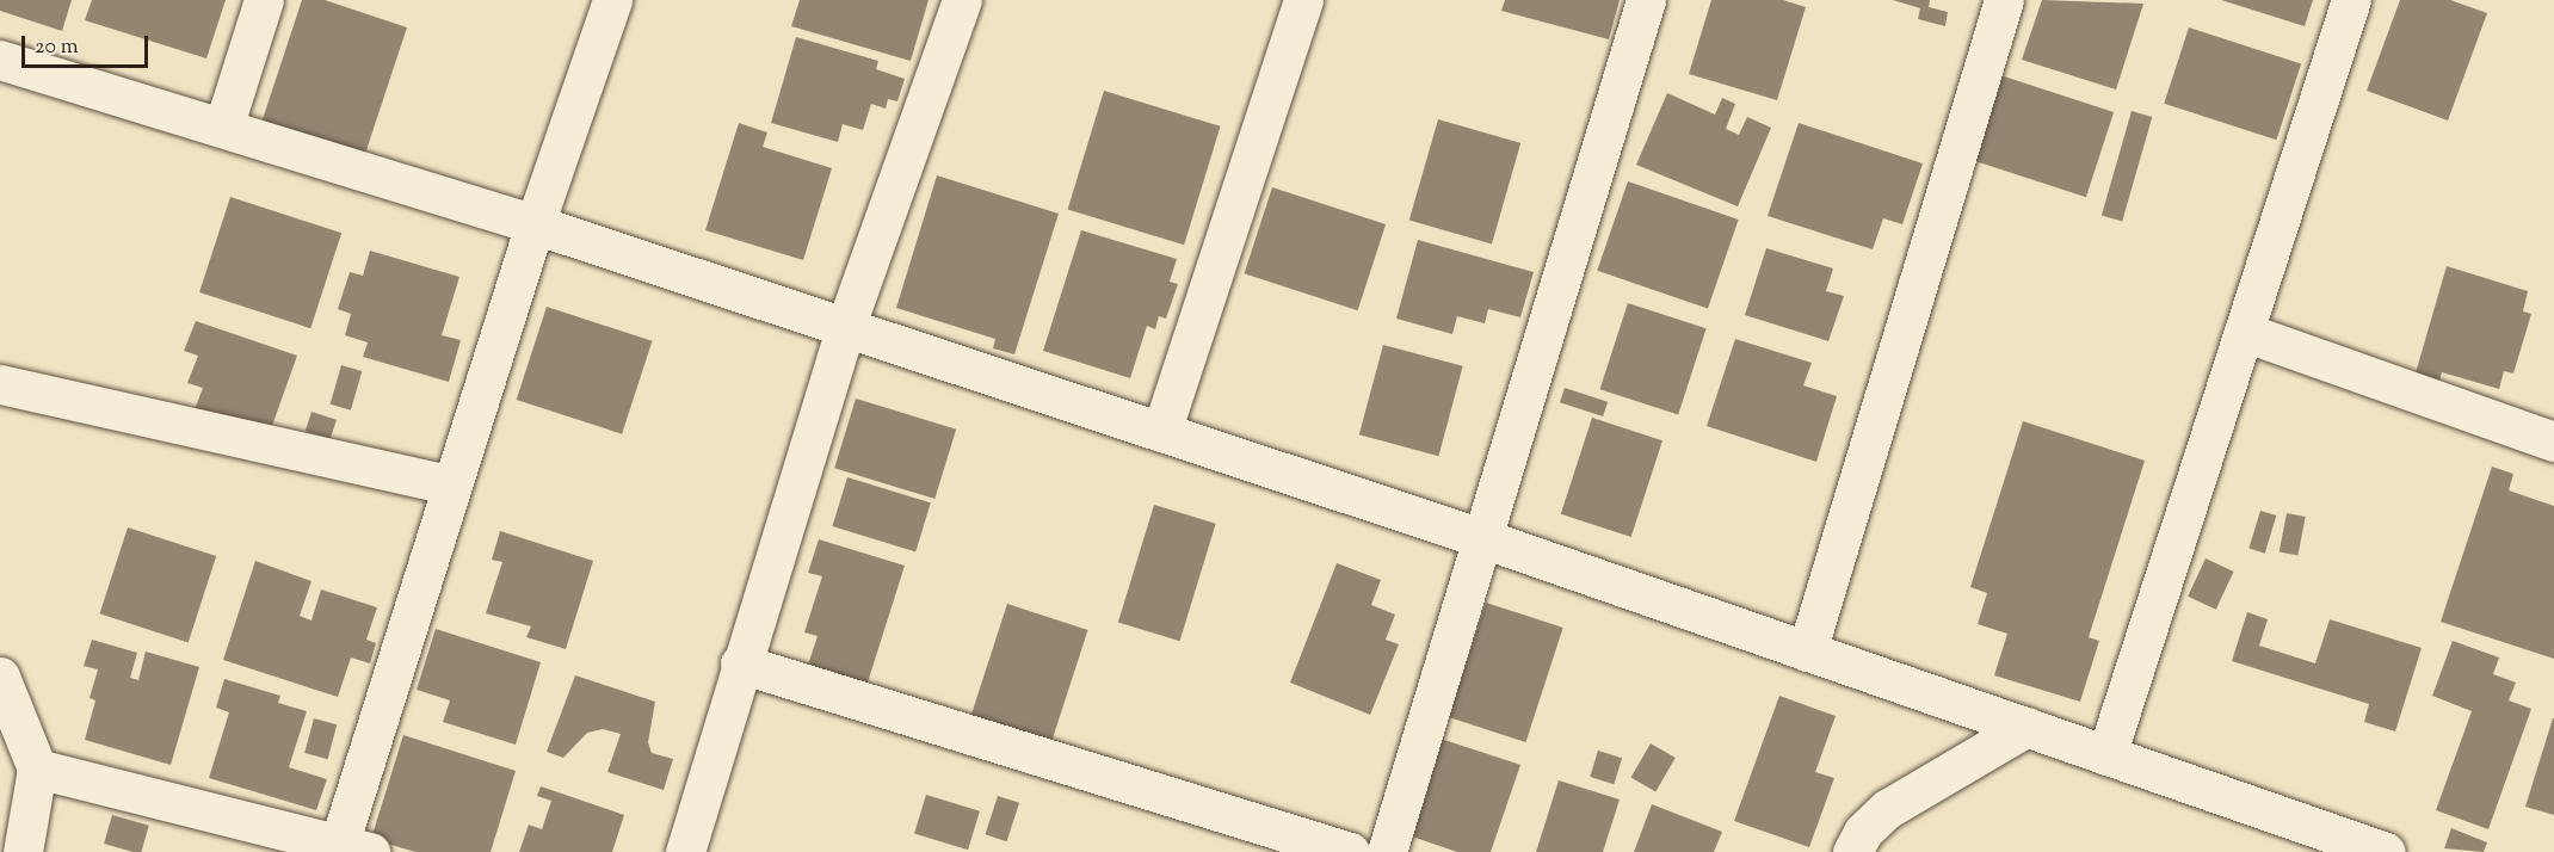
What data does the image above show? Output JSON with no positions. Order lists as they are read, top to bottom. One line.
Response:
{"scale_bar":"20 m"}
